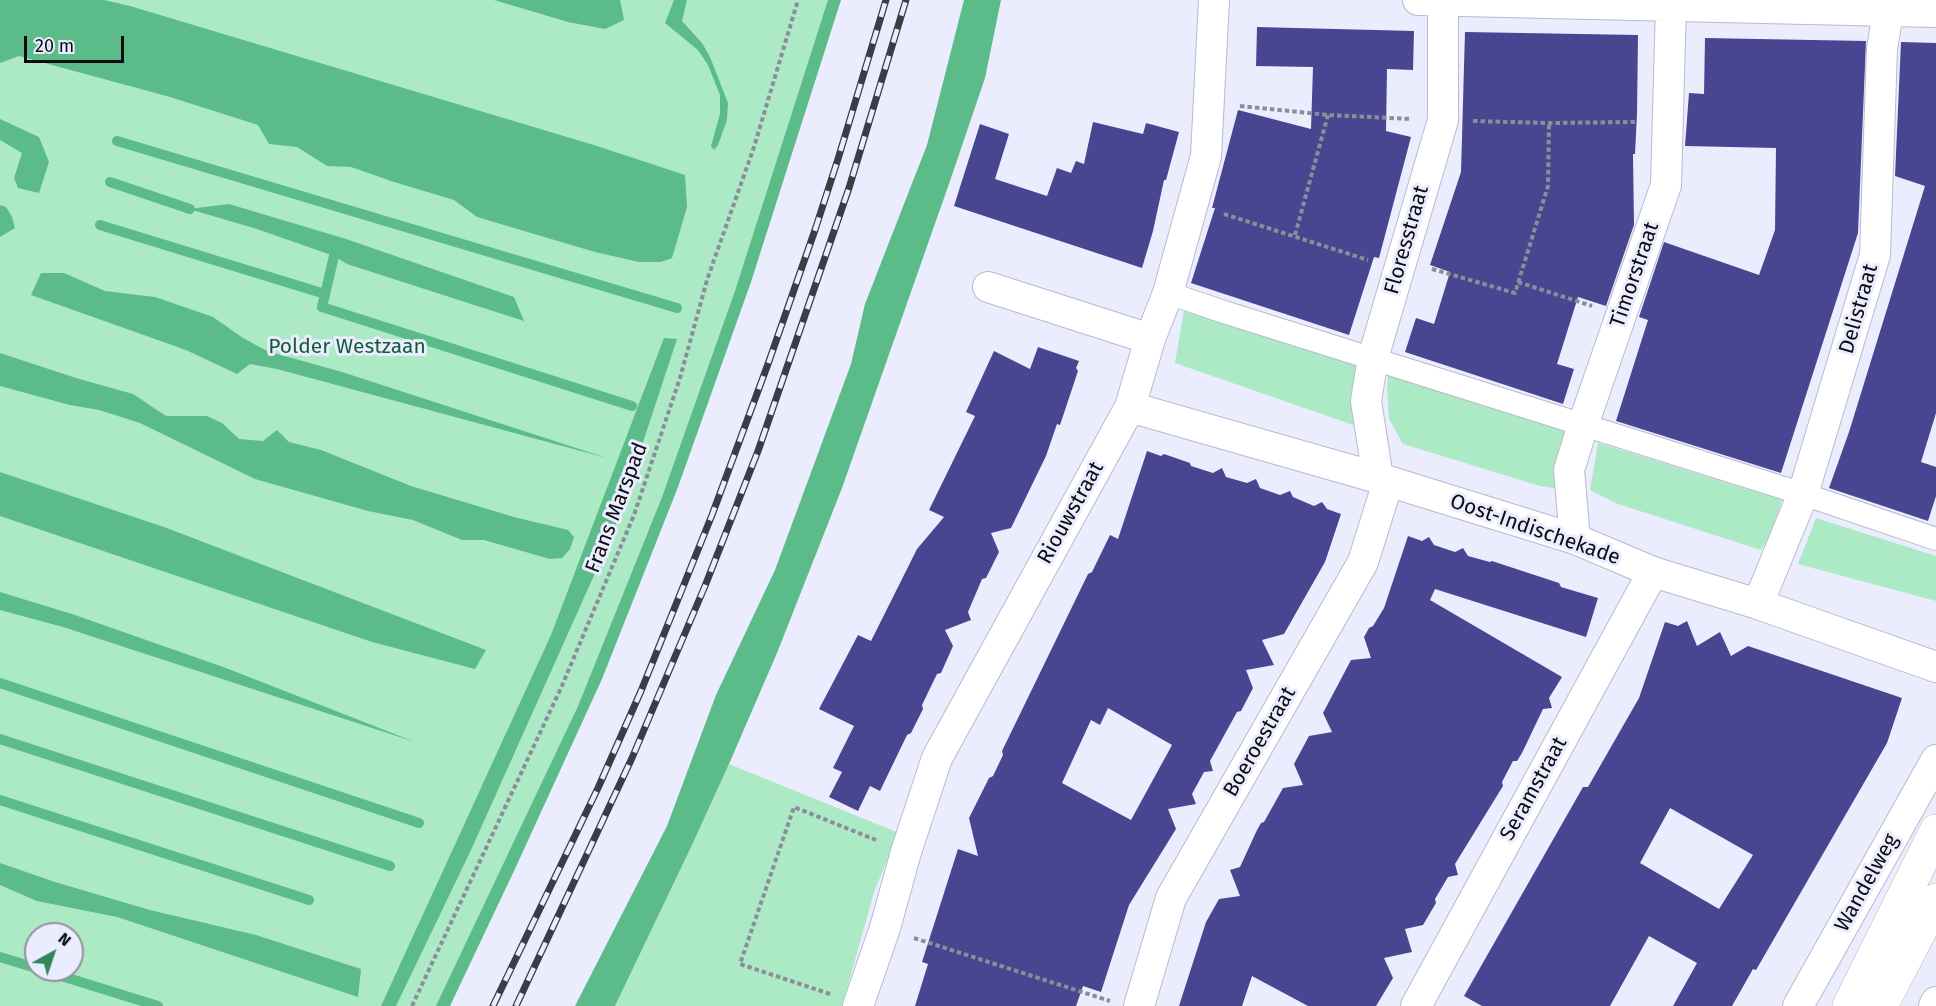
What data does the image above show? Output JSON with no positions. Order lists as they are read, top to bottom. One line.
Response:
{"streets":{"street":["Floresstraat","Timorstraat","Delistraat","Riouwstraat","Oost-Indischekade","Boeroestraat","Seramstraat","Wandelweg"],"path":["Frans Marspad"]},"crossings":[["Floresstraat","Oost-Indischekade"],["Floresstraat","Boeroestraat"],["Timorstraat","Oost-Indischekade"],["Delistraat","Oost-Indischekade"],["Riouwstraat","Oost-Indischekade"],["Oost-Indischekade","Boeroestraat"],["Oost-Indischekade","Seramstraat"]],"parks":["Polder Westzaan"],"scale_bar":"20 m","north":"top right"}
